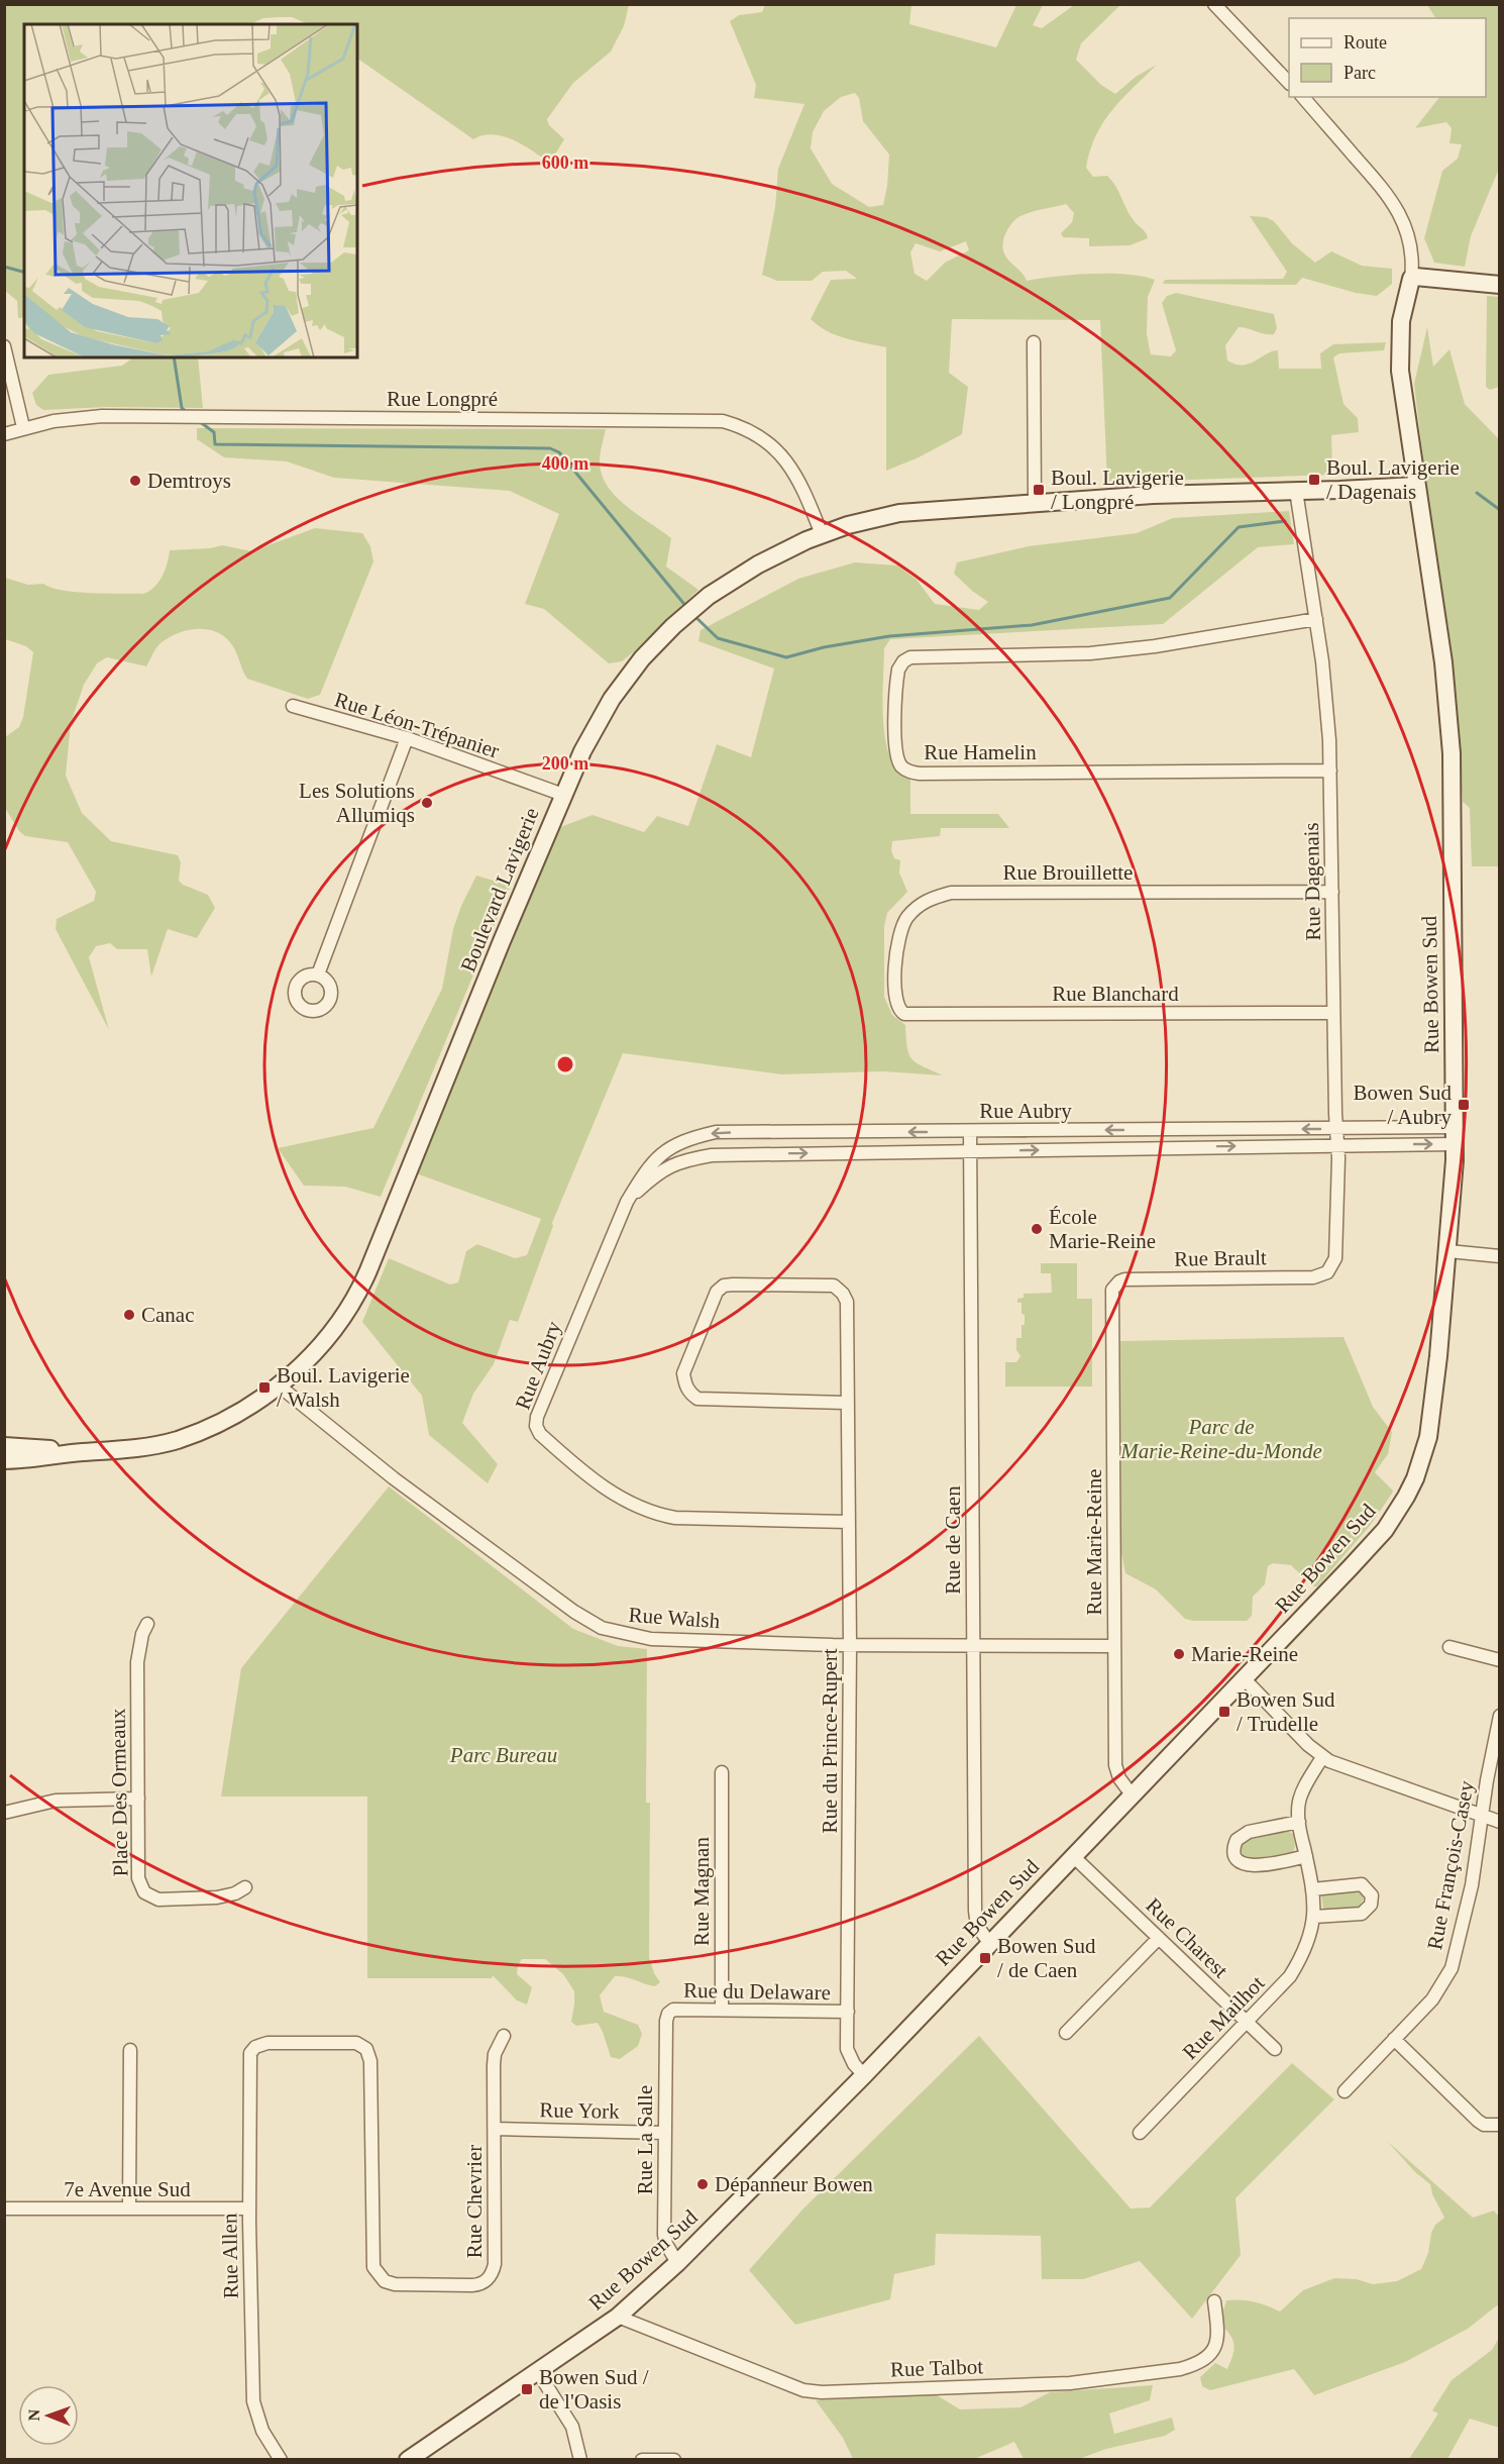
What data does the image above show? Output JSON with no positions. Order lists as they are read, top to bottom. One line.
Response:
{"streets":{"street":["Rue Longpré","Rue Léon-Trépanier","Rue Hamelin","Rue Brouillette","Rue Dagenais","Boulevard Lavigerie","Rue Bowen Sud","Rue Blanchard","Rue Aubry","Rue Brault","Rue de Caen","Rue Marie-Reine","Rue Walsh","Rue du Prince-Rupert","Place Des Ormeaux","Rue François-Casey","Rue Magnan","Rue Charest","Rue du Delaware","Rue Mailhot","Rue York","Rue La Salle","7e Avenue Sud","Rue Chevrier","Rue Allen","Rue Talbot"]},"crossings":[["Rue Longpré","Boulevard Lavigerie"],["Rue Léon-Trépanier","Boulevard Lavigerie"],["Rue Hamelin","Rue Dagenais"],["Rue Brouillette","Rue Dagenais"],["Rue Brouillette","Rue Blanchard"],["Rue Dagenais","Boulevard Lavigerie"],["Rue Dagenais","Rue Blanchard"],["Rue Dagenais","Rue Aubry"],["Rue Dagenais","Rue Brault"],["Boulevard Lavigerie","Rue Bowen Sud"],["Boulevard Lavigerie","Rue Walsh"],["Rue Bowen Sud","Rue Aubry"],["Rue Bowen Sud","Rue de Caen"],["Rue Bowen Sud","Rue Marie-Reine"],["Rue Bowen Sud","Rue du Prince-Rupert"],["Rue Bowen Sud","Rue Charest"],["Rue Bowen Sud","Rue La Salle"],["Rue Bowen Sud","Rue Talbot"],["Rue Aubry","Rue de Caen"],["Rue Aubry","Rue du Prince-Rupert"],["Rue Brault","Rue Marie-Reine"],["Rue de Caen","Rue Walsh"],["Rue Marie-Reine","Rue Walsh"],["Rue Walsh","Rue du Prince-Rupert"],["Rue du Prince-Rupert","Rue du Delaware"],["Rue Magnan","Rue du Delaware"],["Rue Charest","Rue Mailhot"],["Rue du Delaware","Rue La Salle"],["Rue York","Rue La Salle"],["Rue York","Rue Chevrier"],["7e Avenue Sud","Rue Allen"],["Rue Chevrier","Rue Allen"]],"parks":["Parc de Marie-Reine-du-Monde","Parc Bureau"],"places":{"transit":["Boul. Lavigerie / Dagenais","Boul. Lavigerie / Longpré","Bowen Sud / Aubry","Boul. Lavigerie / Walsh","Bowen Sud / Trudelle","Bowen Sud / de Caen","Bowen Sud / de l'Oasis"],"other":["Demtroys","Les Solutions Allumiqs","École Marie-Reine","Canac","Marie-Reine","Dépanneur Bowen"]},"legend":["Route","Parc"],"north":"left","rings":["600 m","400 m","200 m"]}
